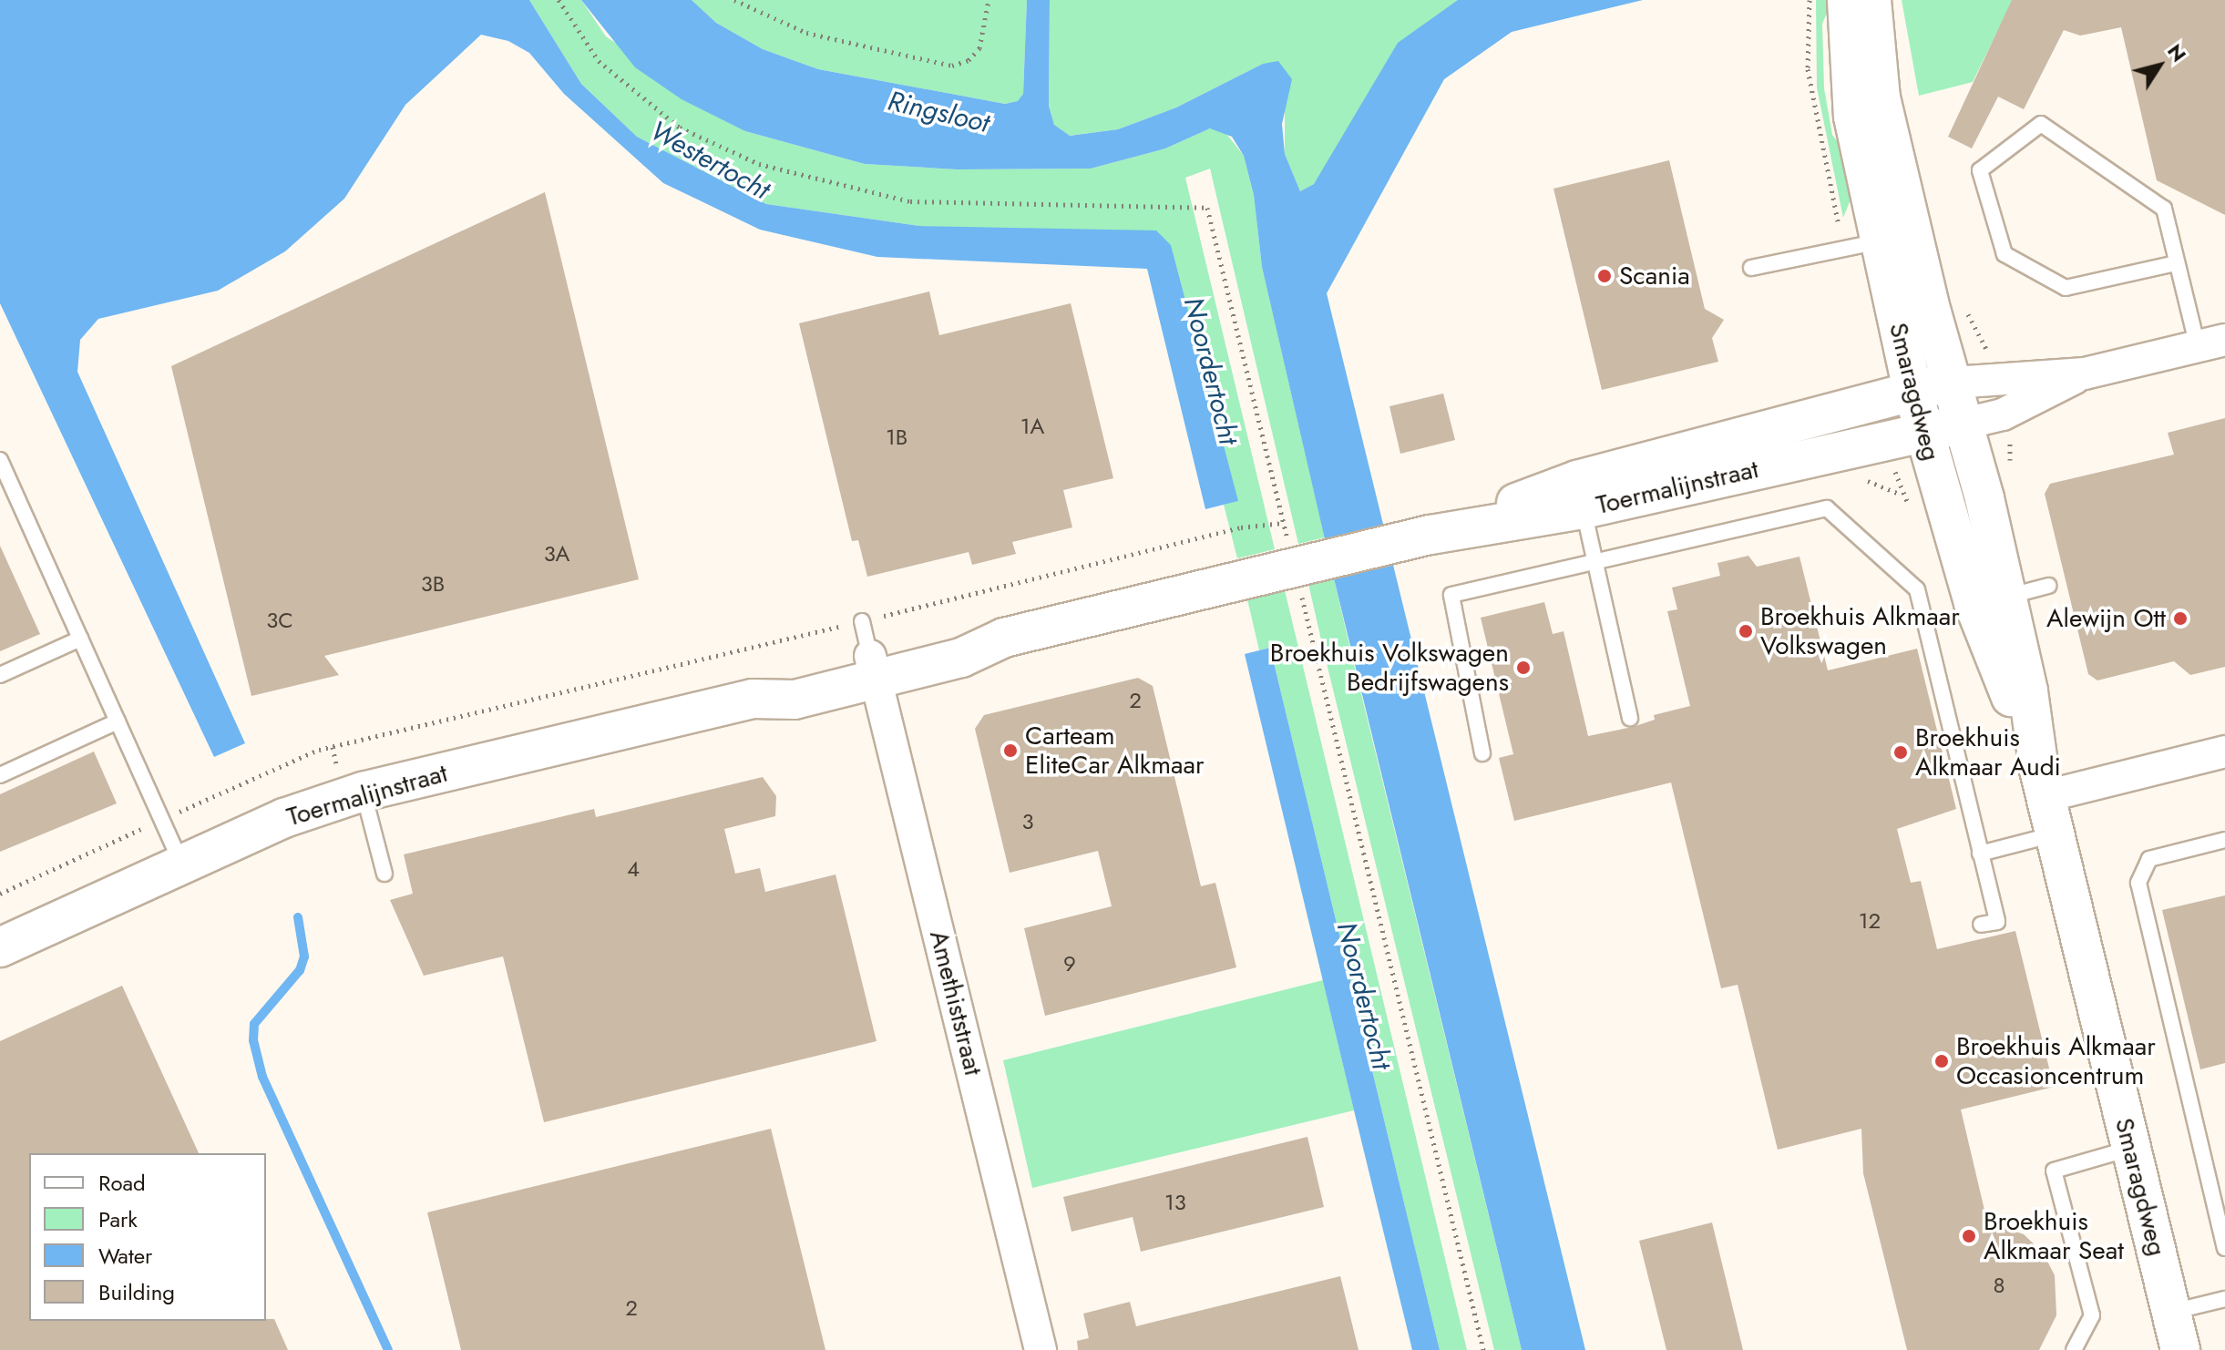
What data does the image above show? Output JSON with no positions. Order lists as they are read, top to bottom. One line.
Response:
{"streets":{"street":["Smaragdweg","Toermalijnstraat","Amethiststraat"]},"crossings":[["Smaragdweg","Toermalijnstraat"],["Toermalijnstraat","Amethiststraat"]],"water":["Ringsloot","Westertocht","Noordertocht"],"places":["Scania","Alewijn Ott","Broekhuis Alkmaar Volkswagen","Broekhuis Volkswagen Bedrijfswagens","Carteam EliteCar Alkmaar","Broekhuis Alkmaar Audi","Broekhuis Alkmaar Occasioncentrum","Broekhuis Alkmaar Seat"],"house_numbers":["1A","1B","3A","3B","3C","2","3","4","12","9","13","8","2"],"legend":["Road","Park","Water","Building"],"north":"top right"}
